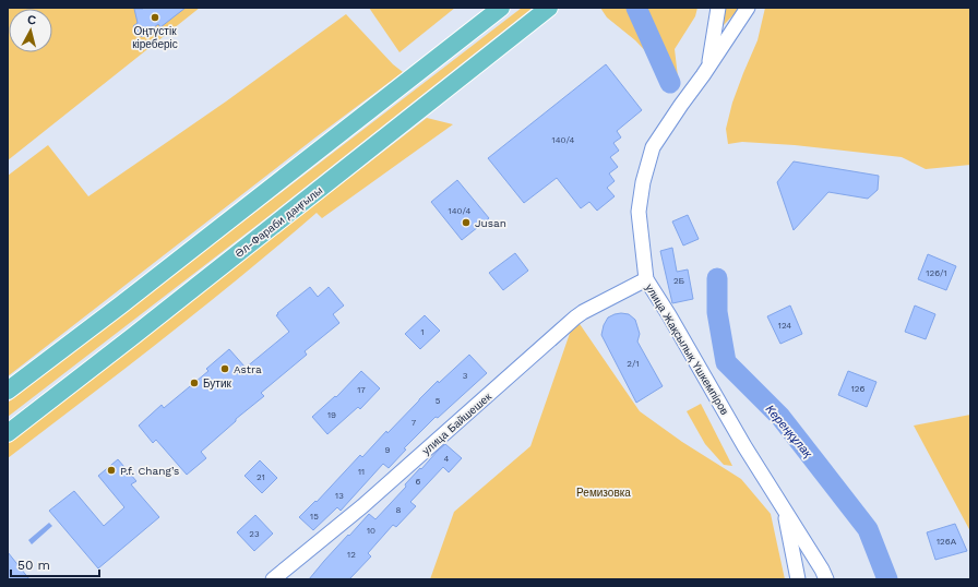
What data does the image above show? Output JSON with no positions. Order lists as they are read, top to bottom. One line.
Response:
{"streets":{"main road":["Әл-Фараби даңғылы"],"street":["улица Жақсылық Үшкемпіров","улица Байшешек"]},"crossings":[["улица Жақсылық Үшкемпіров","улица Байшешек"]],"water":["Кереңқұлақ"],"parks":["Ремизовка"],"places":["Оңтүстік кіреберіс","Jusan","Astra","Бутик","P.f. Chang’s"],"house_numbers":["140/4","140/4","126/1","2Б","124","1","2/1","3","126","17","5","19","7","9","4","11","21","6","13","8","15","10","23","126А","12"],"scale_bar":"50 m","north":"top"}
